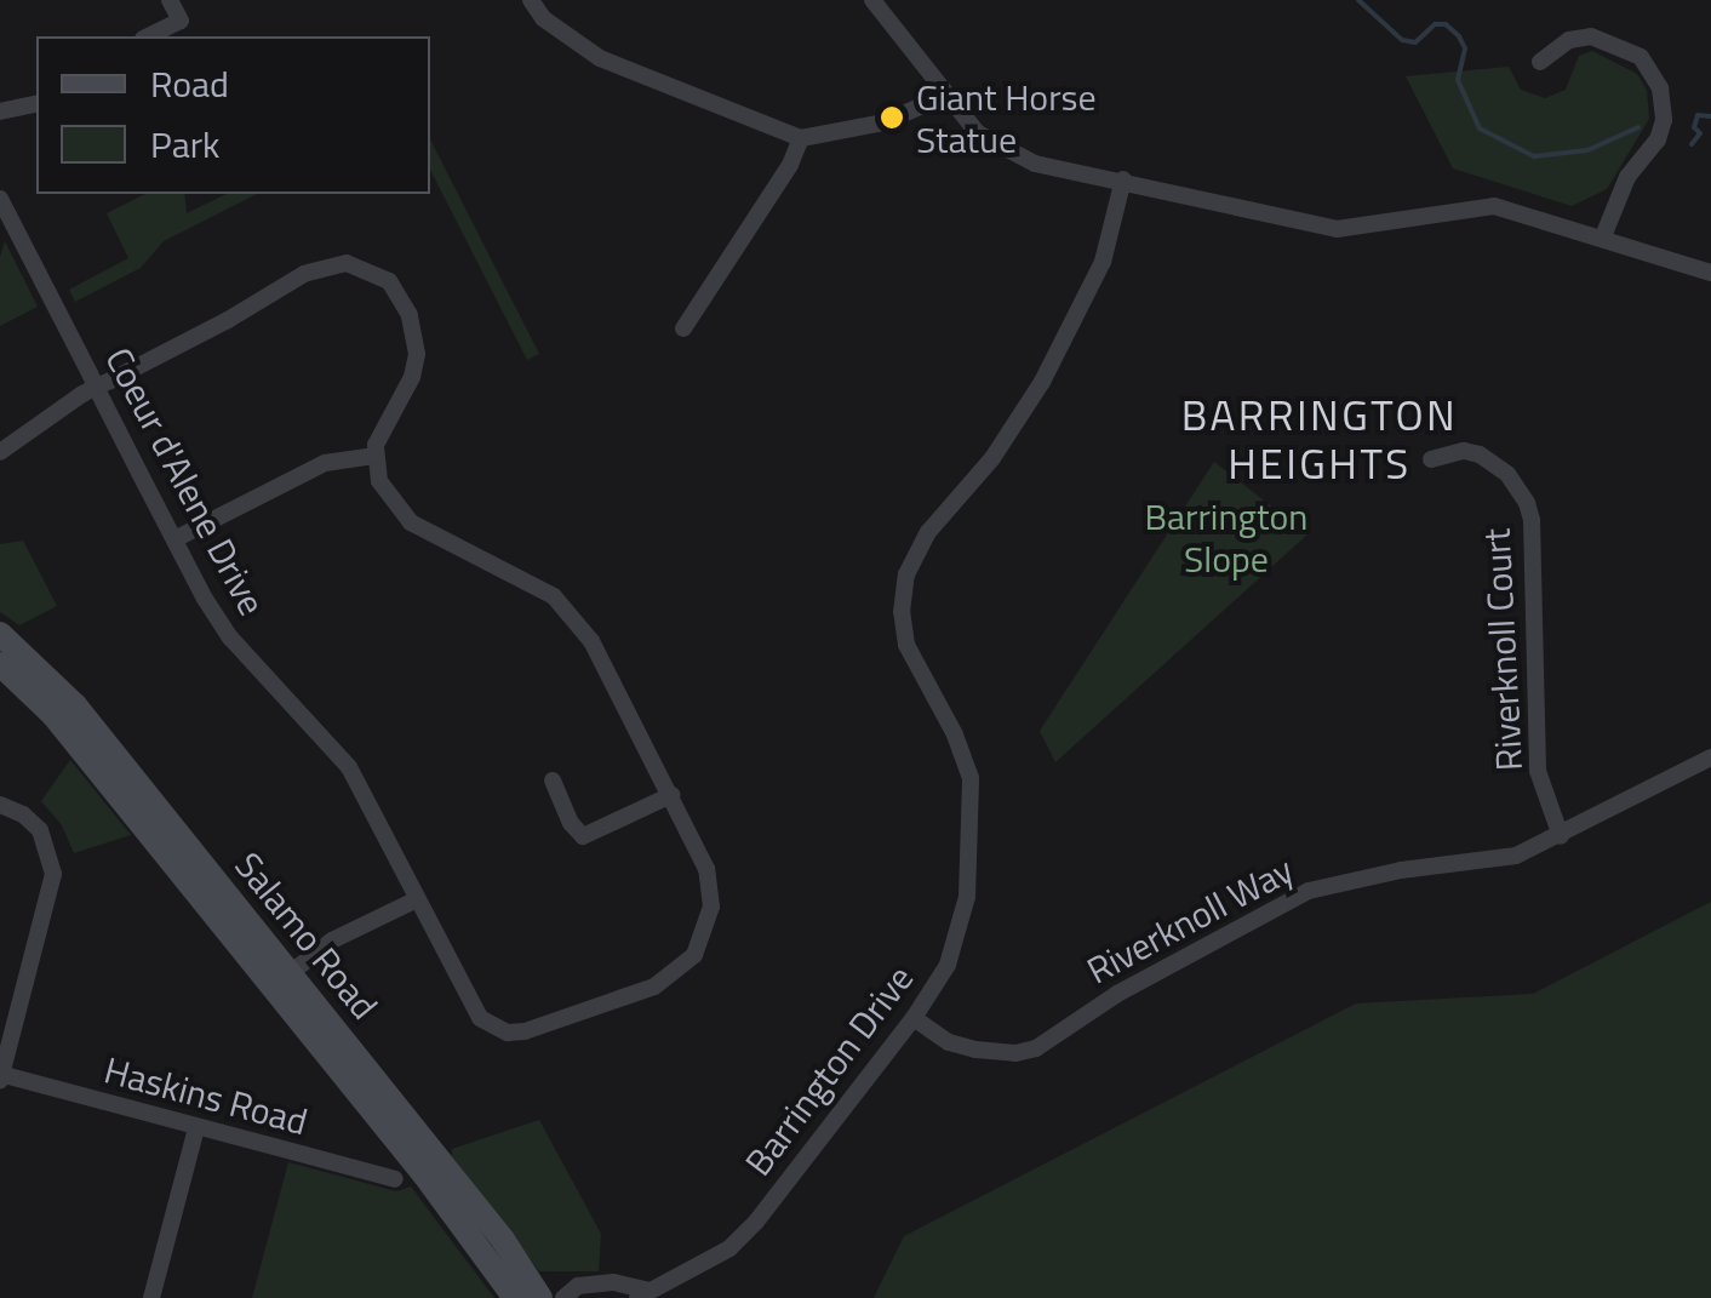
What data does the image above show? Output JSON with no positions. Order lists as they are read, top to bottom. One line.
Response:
{"streets":{"main road":["Salamo Road"],"street":["Coeur d'Alene Drive","Riverknoll Court","Riverknoll Way","Barrington Drive","Haskins Road"]},"crossings":[["Riverknoll Court","Riverknoll Way"],["Riverknoll Way","Barrington Drive"]],"districts":["BARRINGTON HEIGHTS"],"parks":["Barrington Slope"],"places":["Giant Horse Statue"],"legend":["Road","Park"]}
